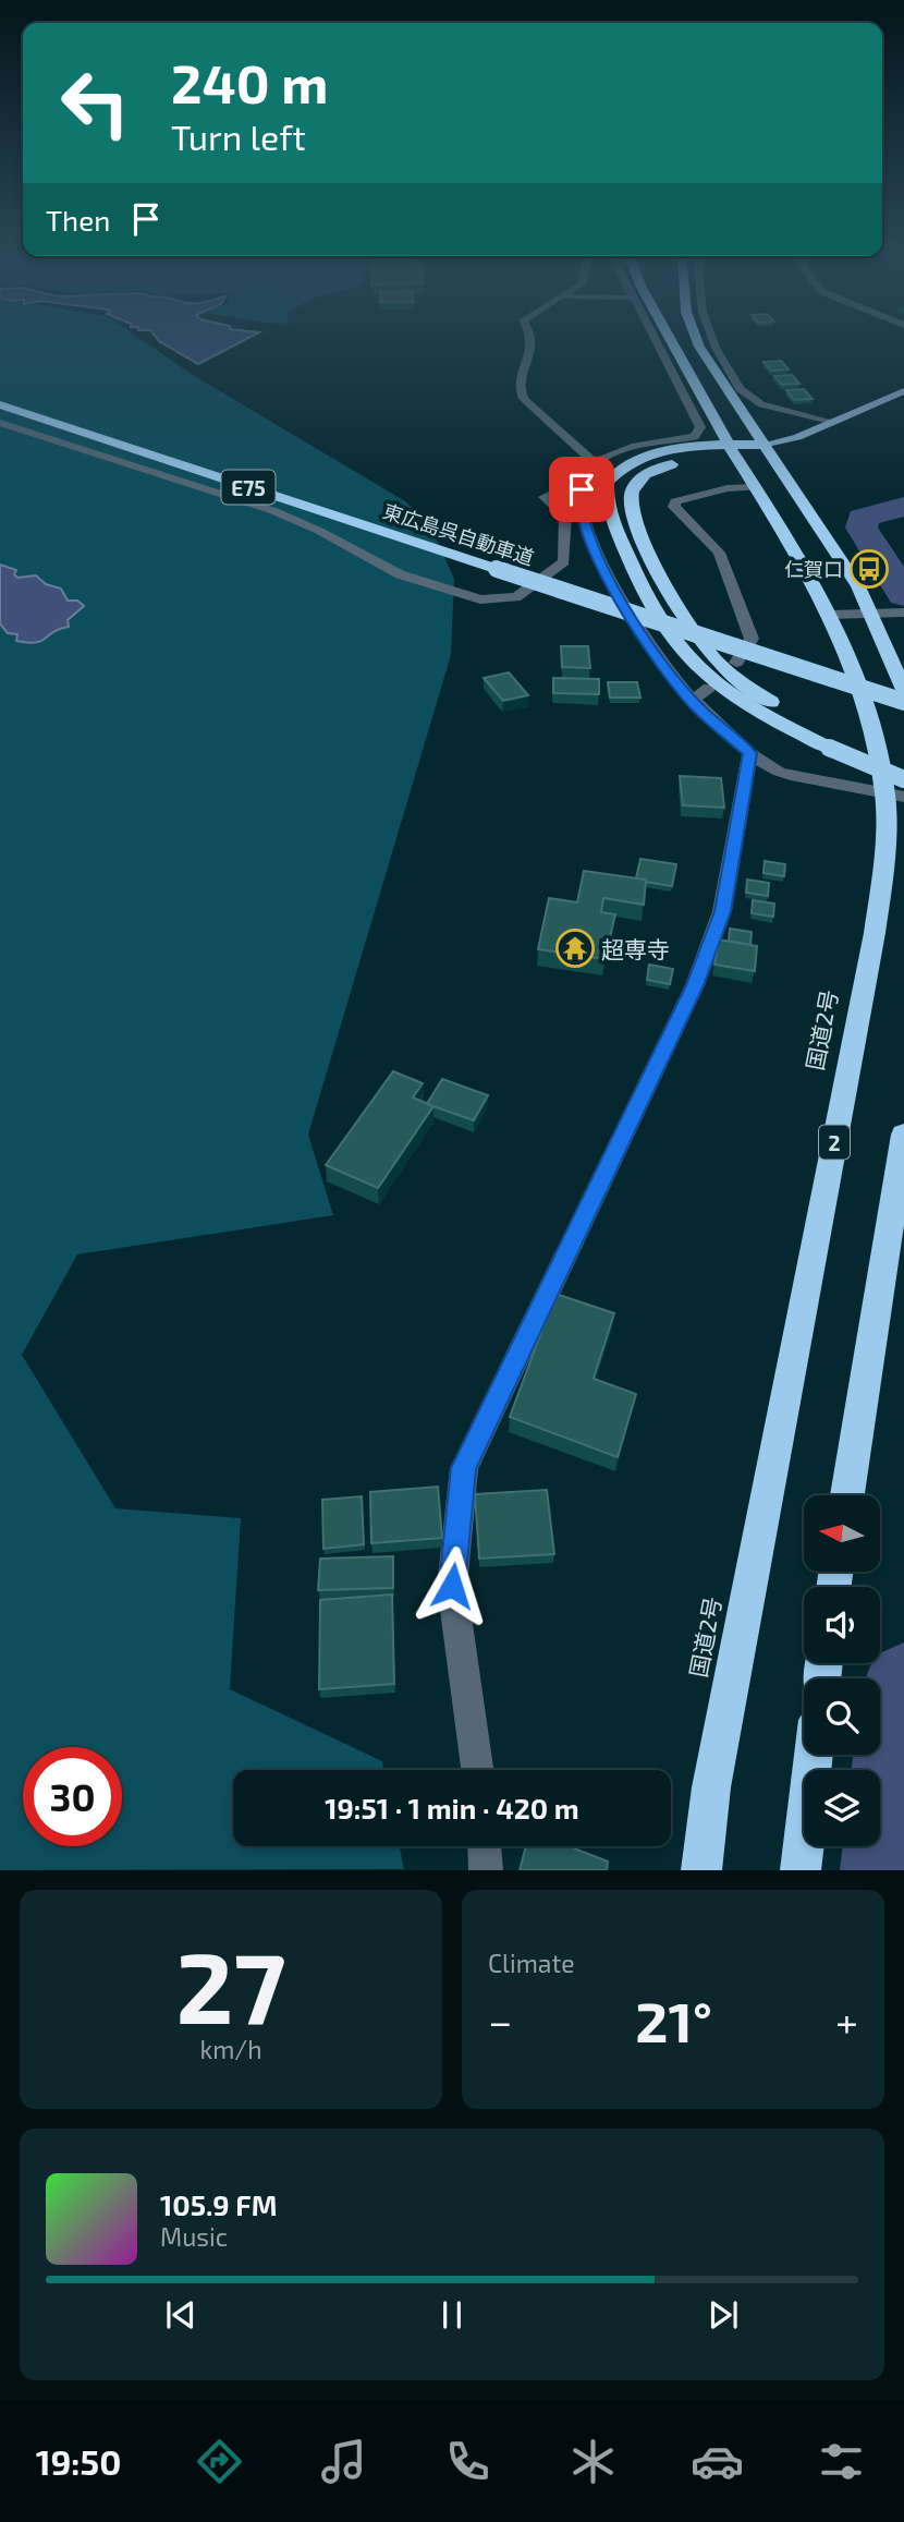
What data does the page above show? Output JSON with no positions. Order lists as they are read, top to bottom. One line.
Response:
{"streets":{"highway":["E75","東広島呉自動車道","国道2号","2"]},"places":{"bus stop":["仁賀口"],"temple":["超専寺"]},"north":"left","page":{"turn":["240 m","Turn left"],"then":"Then","limit":"30","trip":"19:51 · 1 min · 420 m","tile":[["27","km/h"],"Climate"],"heat":["−","21°","+"],"song":["105.9 FM","Music"],"tabs":"19:50"}}
